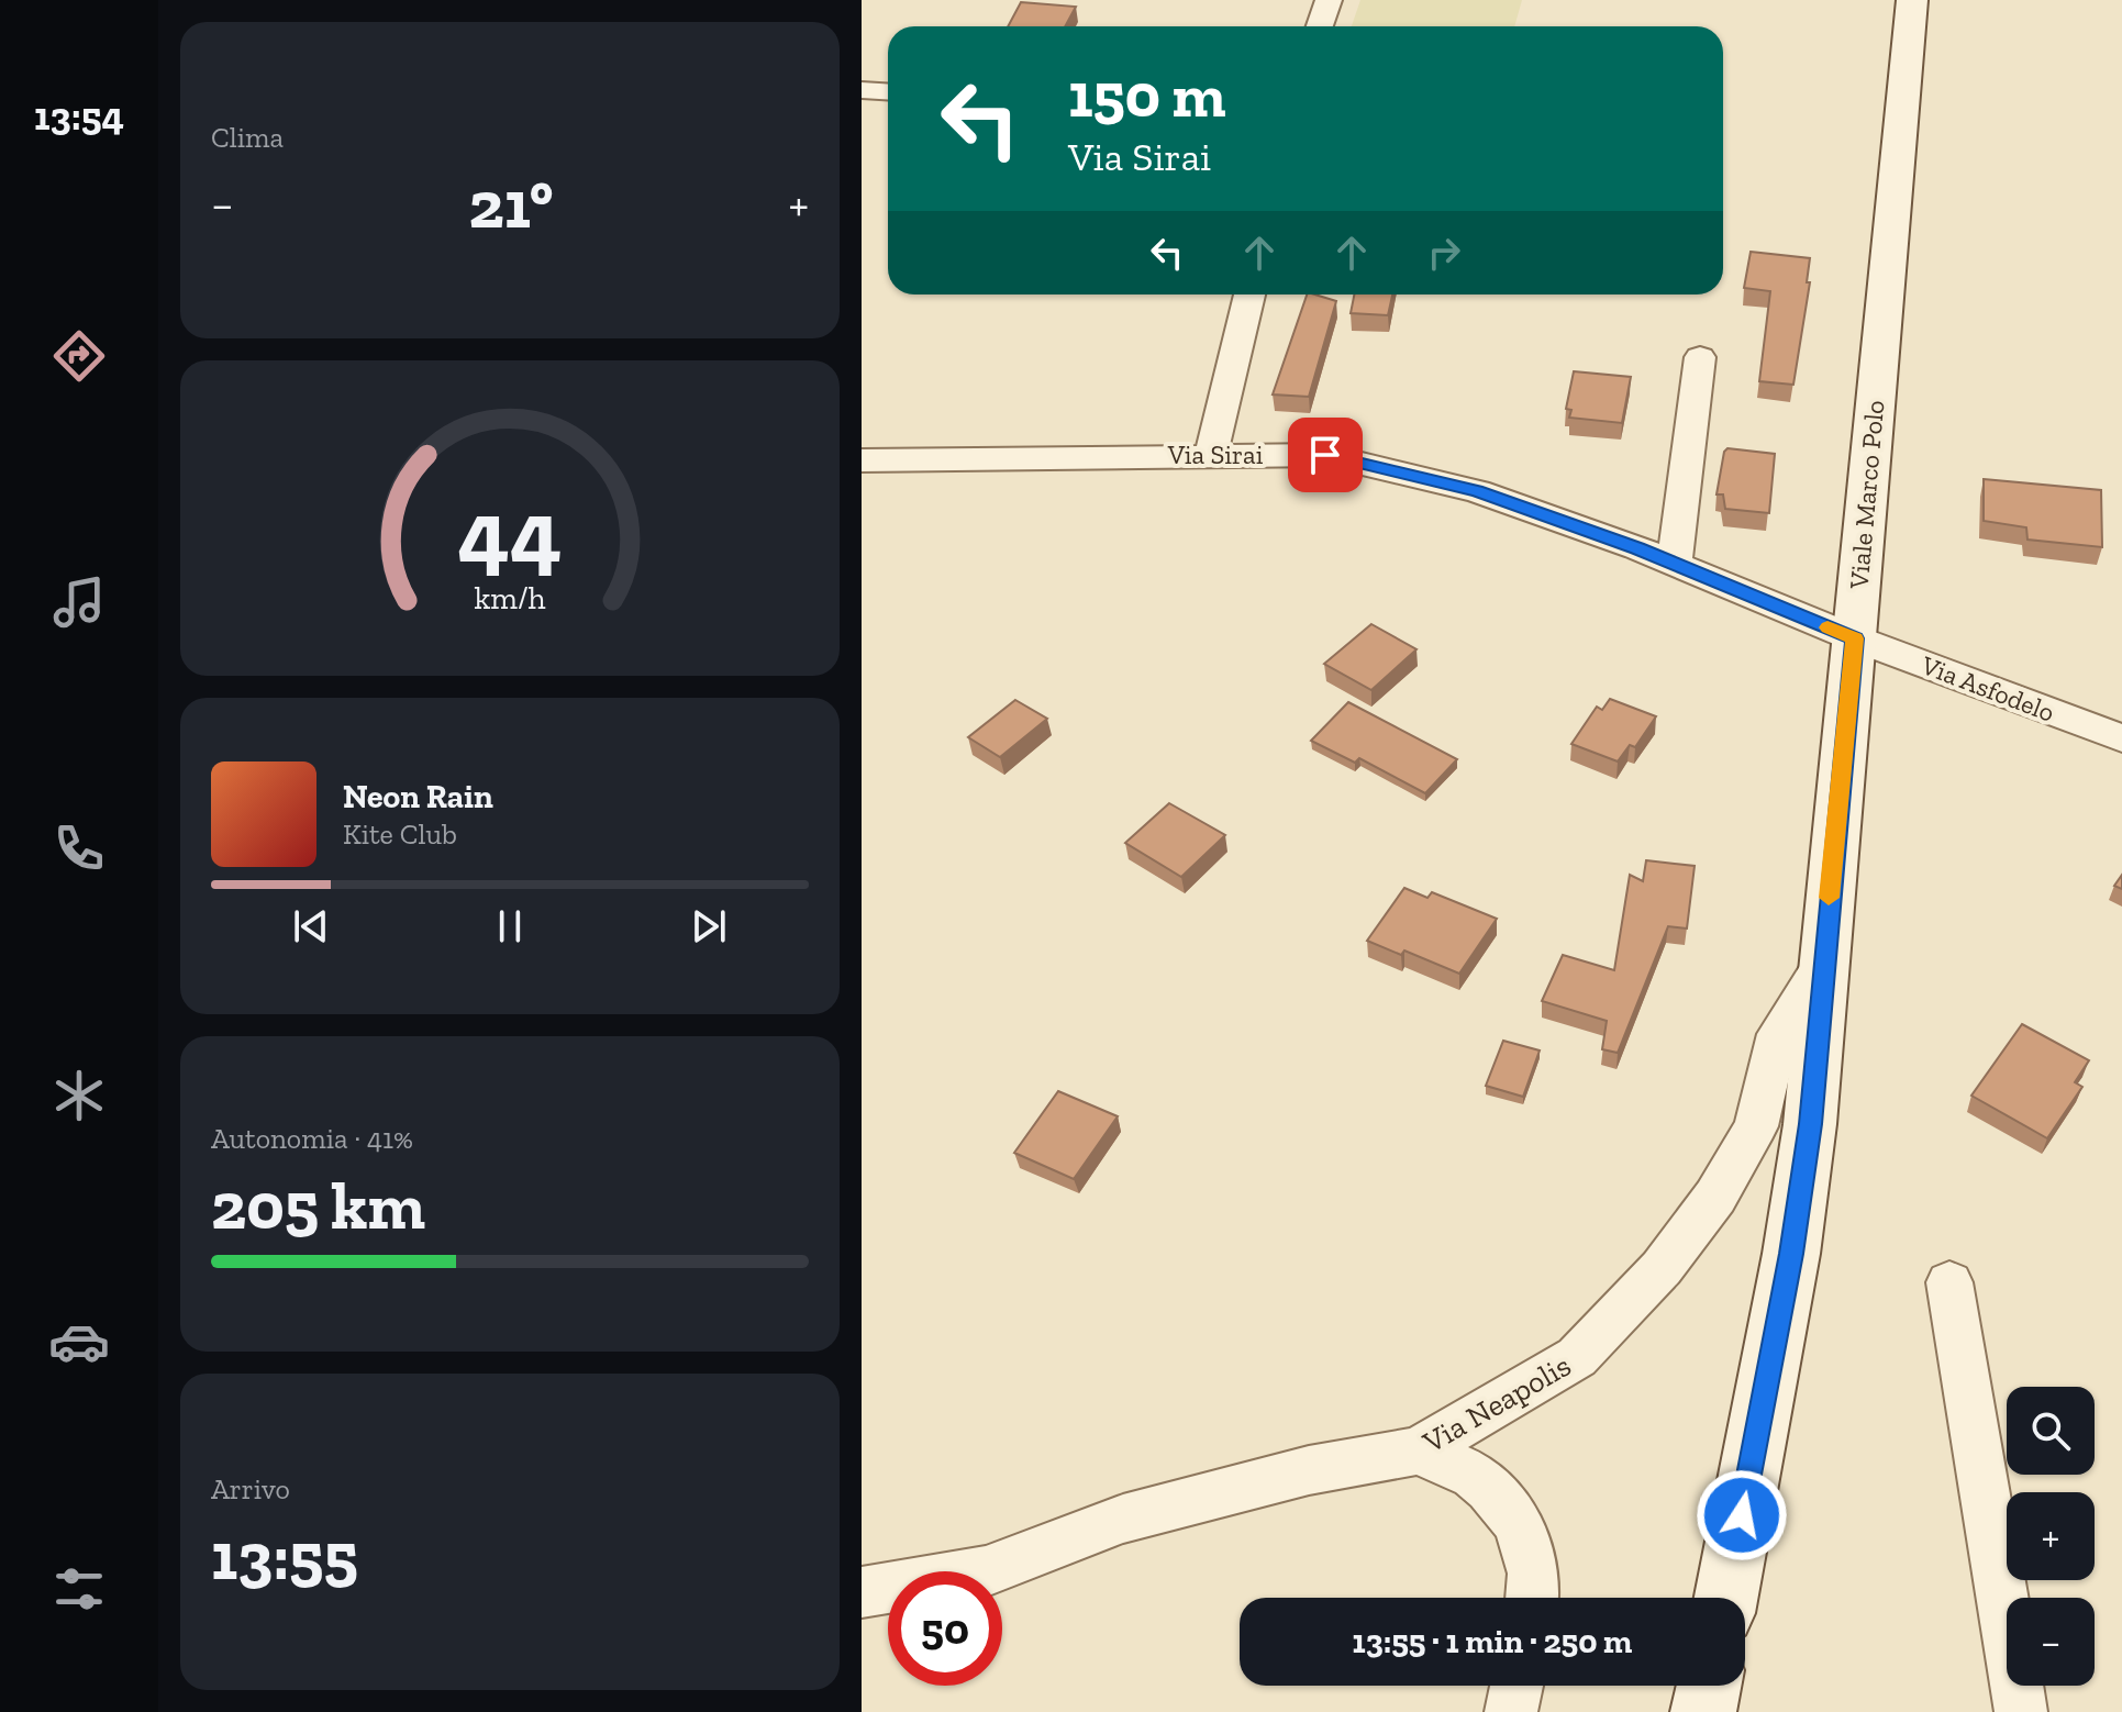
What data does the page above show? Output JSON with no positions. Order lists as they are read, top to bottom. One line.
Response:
{"streets":{"main road":["Viale Marco Polo"],"street":["Via Sirai","Via Asfodelo","Via Neapolis"]},"crossings":[["Via Sirai","Viale Marco Polo"],["Via Sirai","Via Asfodelo"],["Viale Marco Polo","Via Asfodelo"],["Viale Marco Polo","Via Neapolis"]],"page":{"tabs":"13:54","tile":["Clima",["Autonomia · 41%","205 km"],["Arrivo","13:55"]],"turn":["150 m","Via Sirai"],"heat":["−","21°","+"],"song":["Neon Rain","Kite Club"],"map_buttons":["+","−"],"limit":"50","trip":"13:55 · 1 min · 250 m","gauge":["44","km/h"]}}
